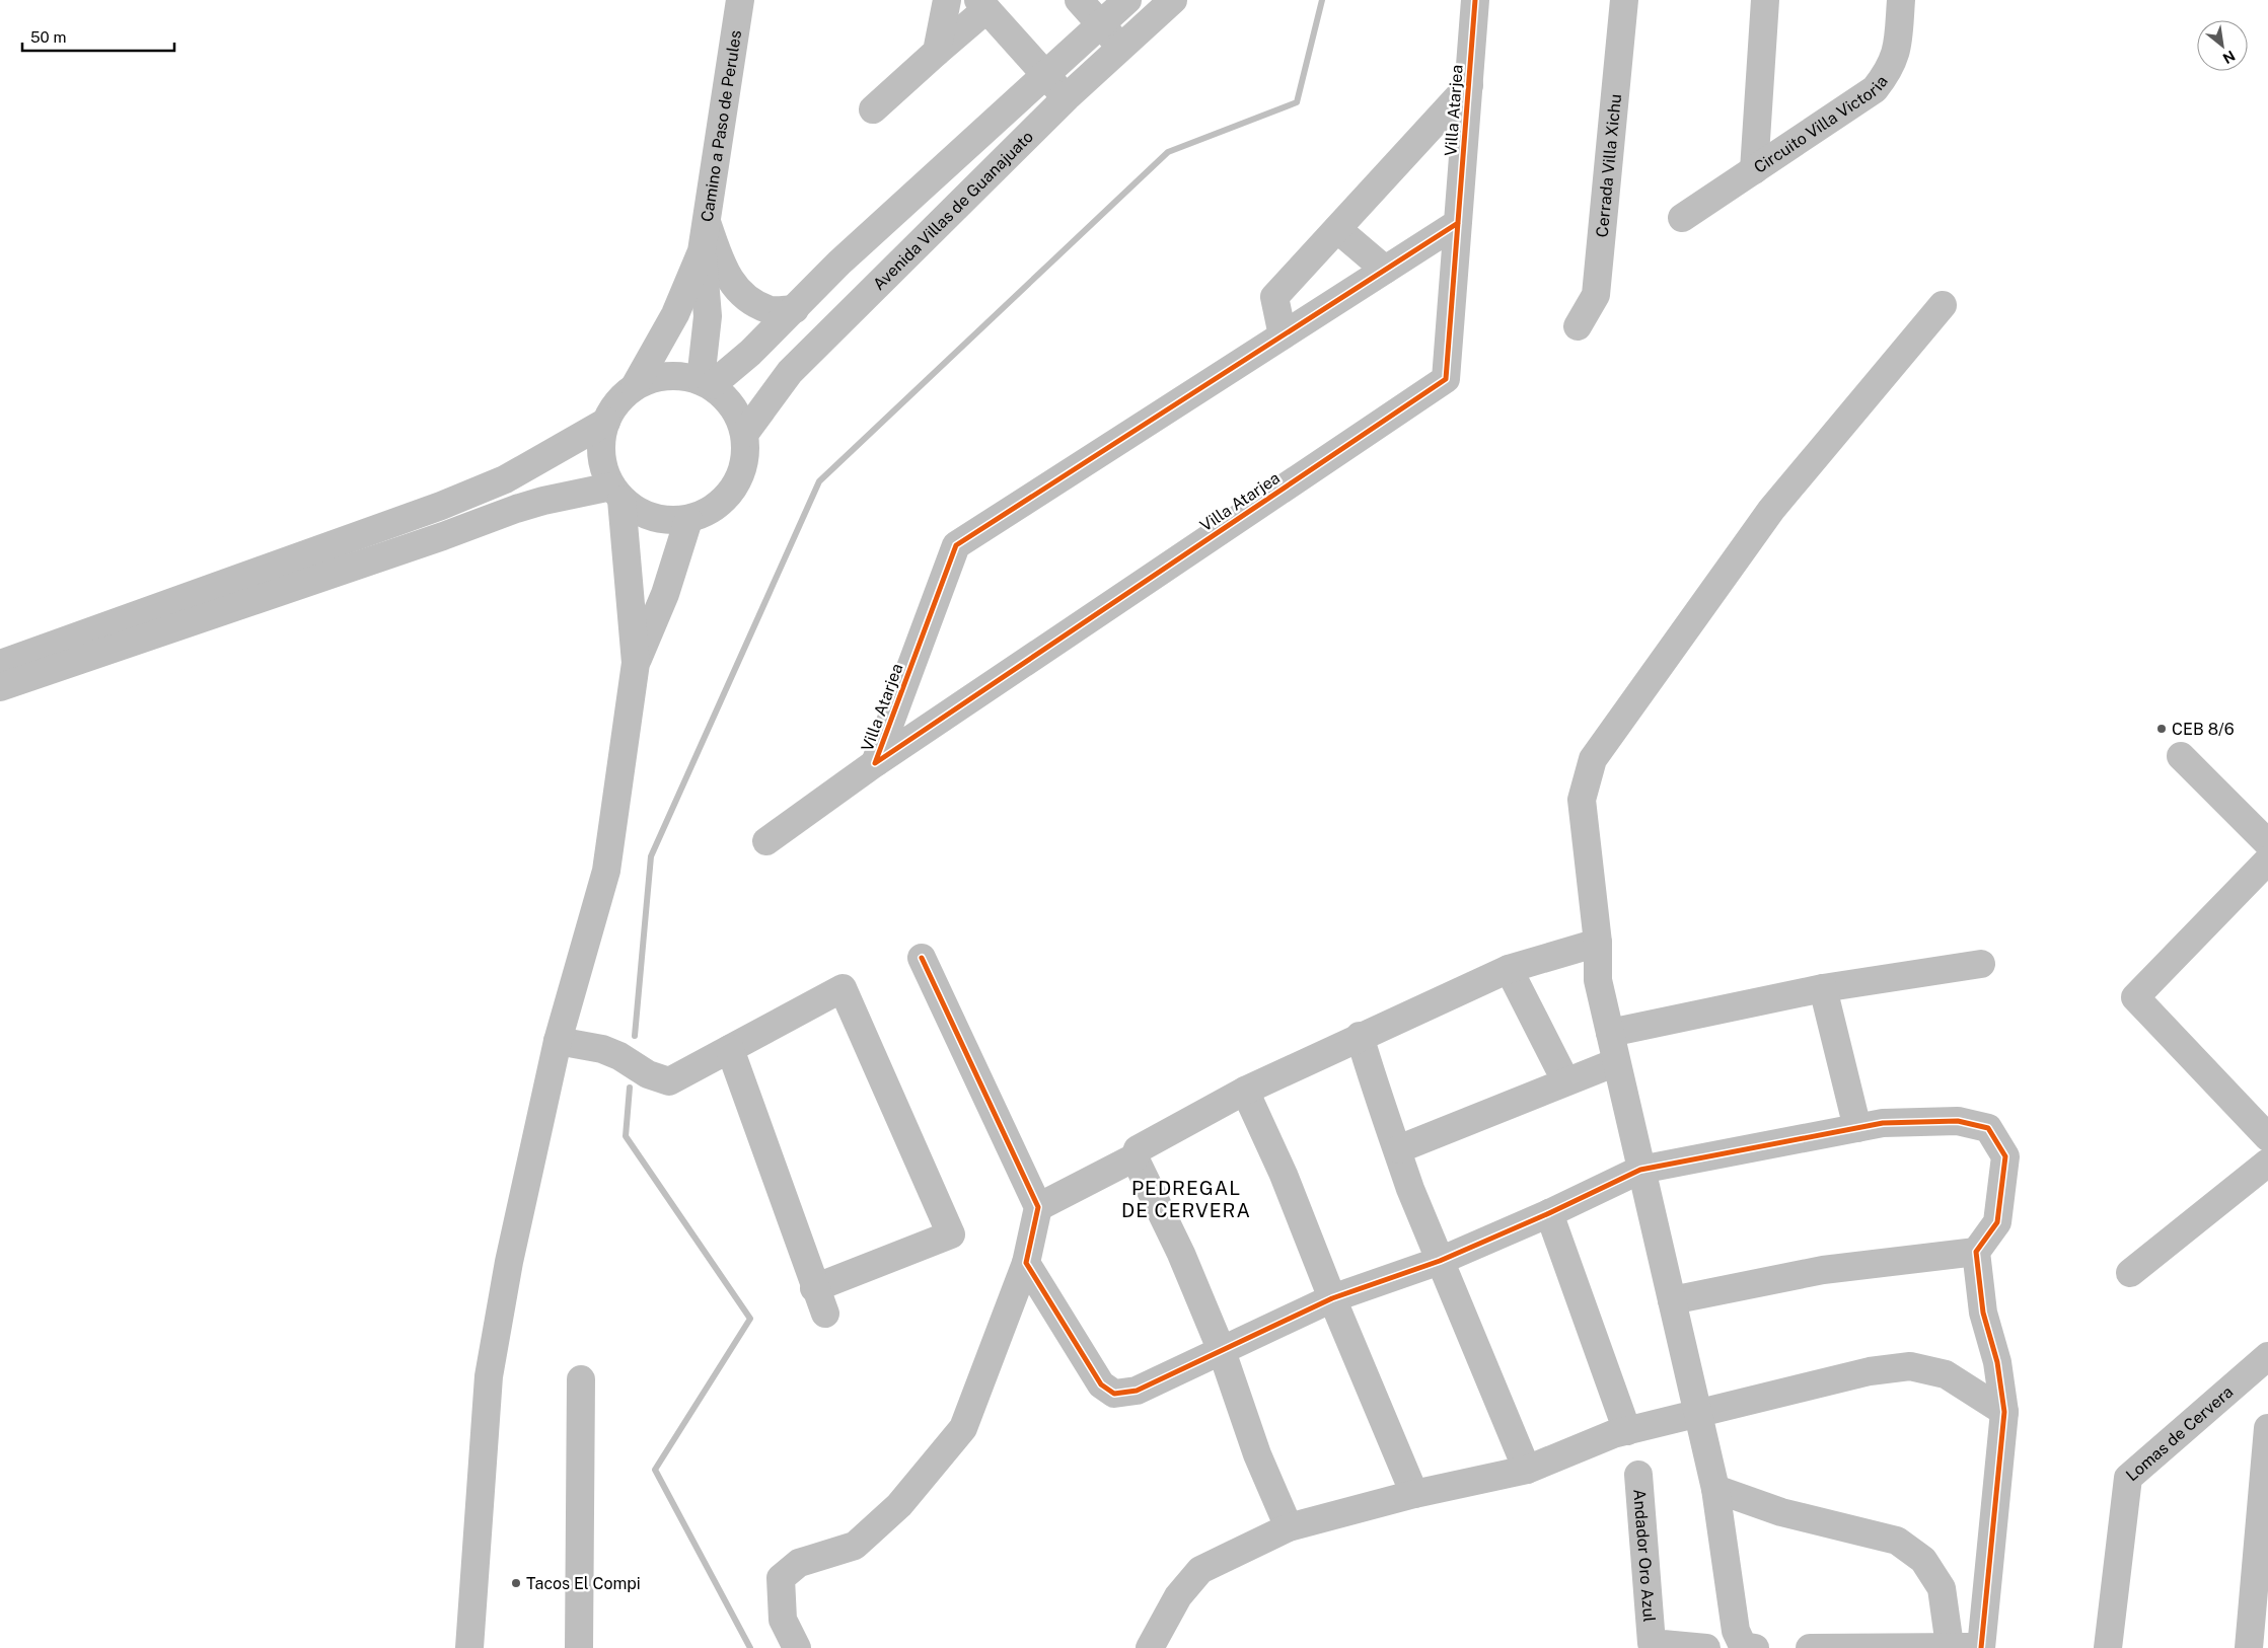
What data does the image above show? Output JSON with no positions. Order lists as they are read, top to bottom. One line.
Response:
{"streets":{"street":["Villa Atarjea","Circuito Villa Victoria","Camino a Paso de Perules","Cerrada Villa Xichu","Avenida Villas de Guanajuato","Lomas de Cervera","Andador Oro Azul"]},"crossings":[["Camino a Paso de Perules","Avenida Villas de Guanajuato"]],"districts":["PEDREGAL DE CERVERA"],"places":["CEB 8/6","Tacos El Compi"],"scale_bar":"50 m","north":"bottom right"}
